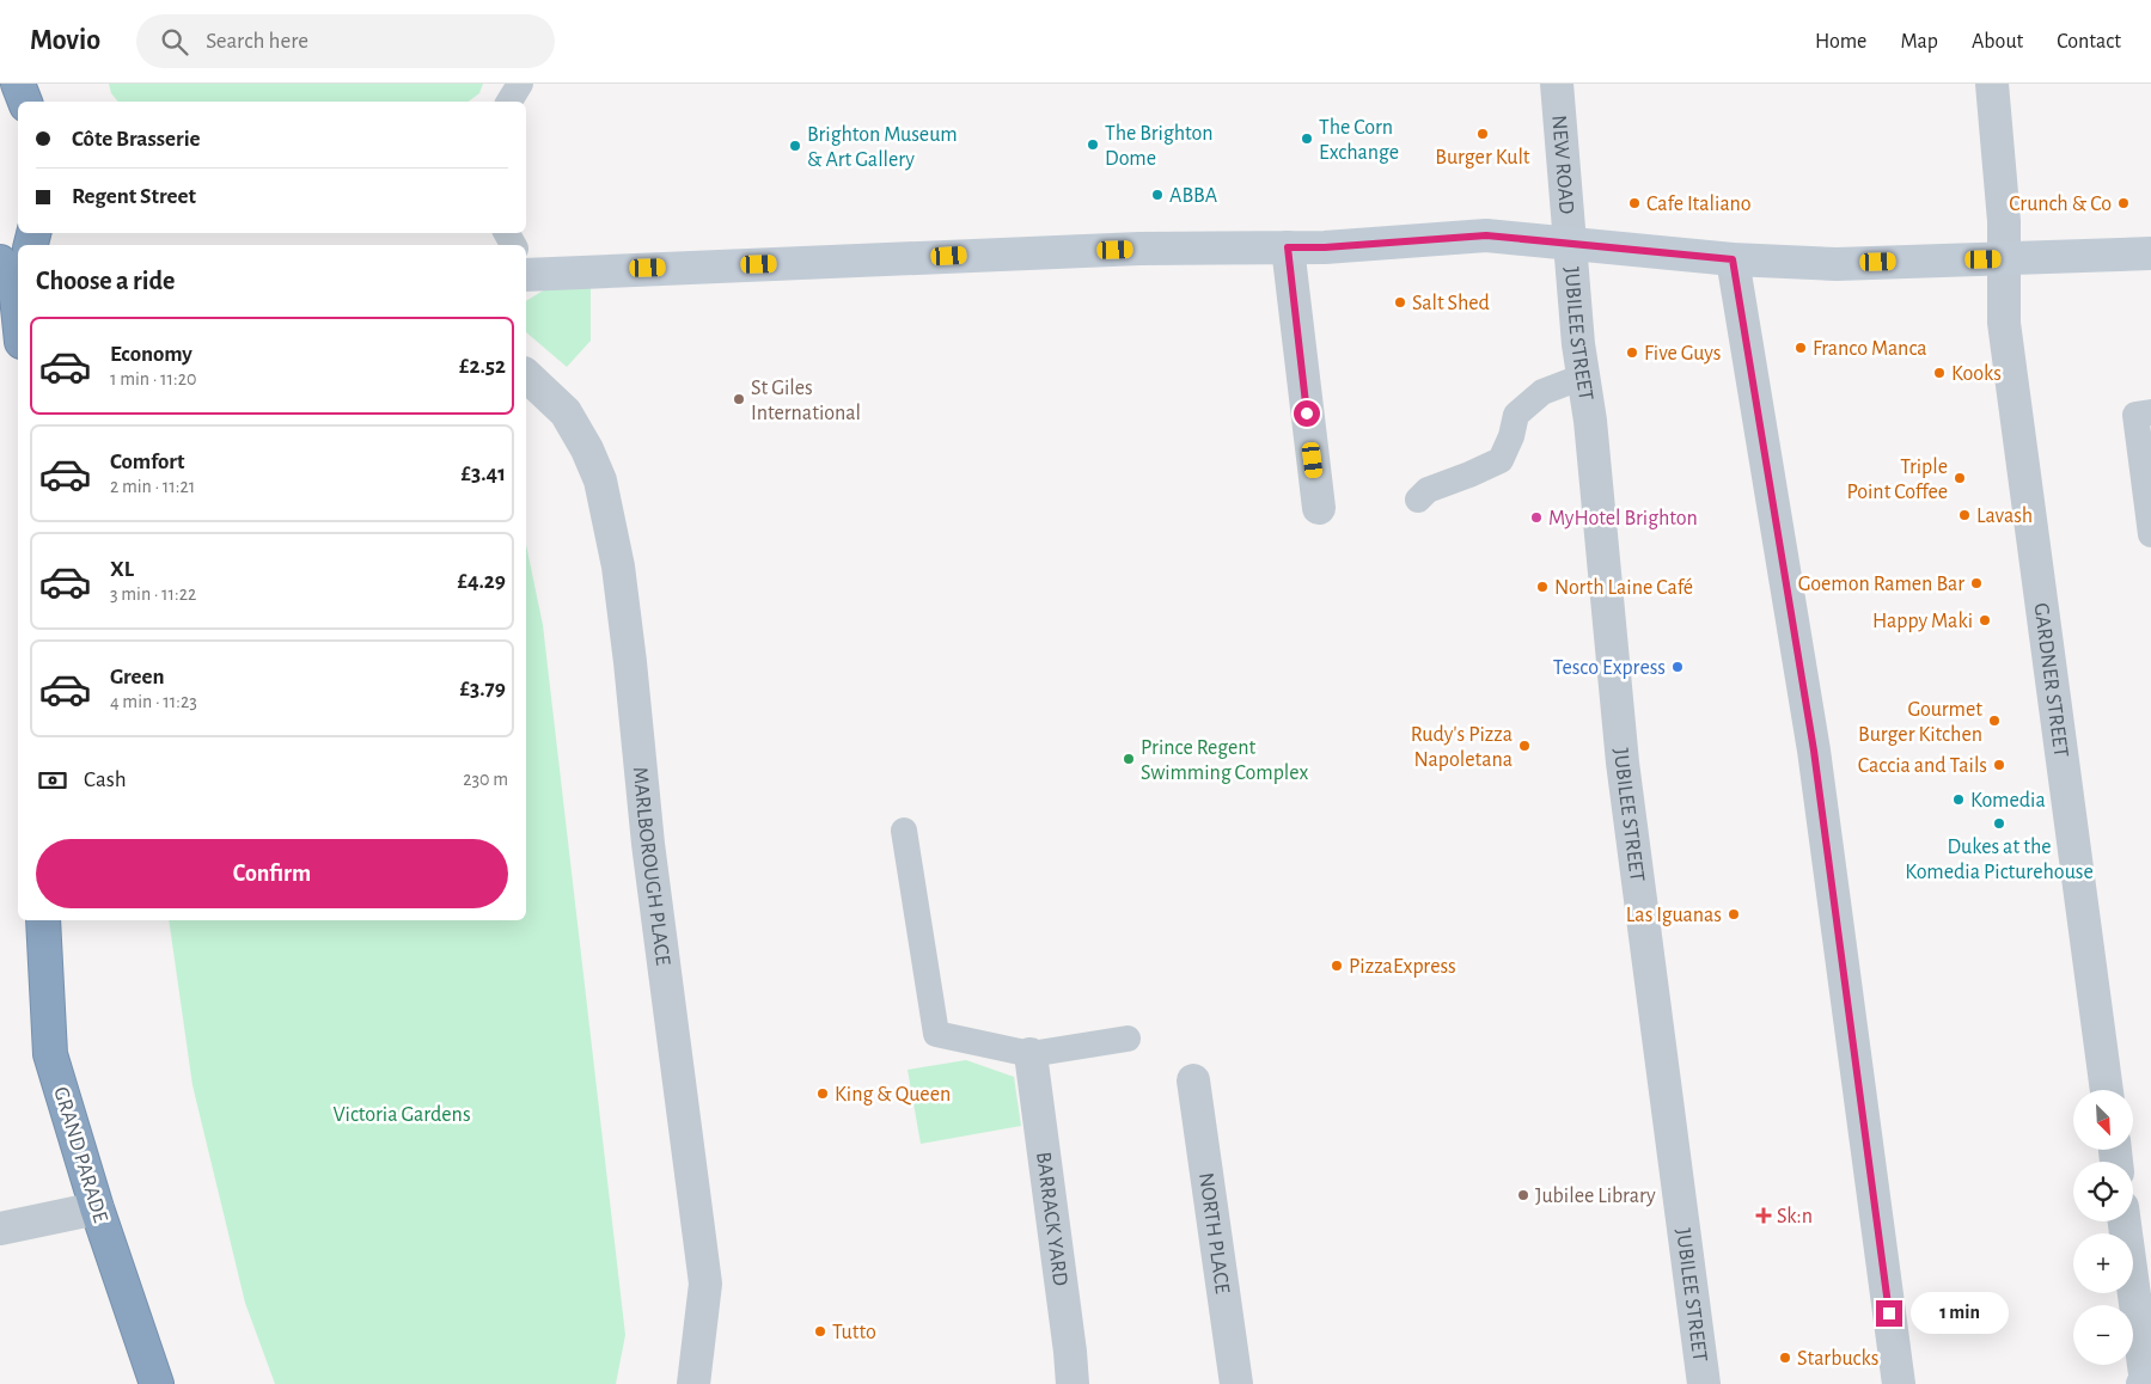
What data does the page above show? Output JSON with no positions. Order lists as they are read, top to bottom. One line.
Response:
{"streets":{"highway":["GRAND PARADE"],"street":["NEW ROAD","JUBILEE STREET","GARDNER STREET","MARLBOROUGH PLACE","BARRACK YARD","NORTH PLACE"]},"crossings":[["NEW ROAD","JUBILEE STREET"]],"parks":["Victoria Gardens"],"places":{"other":["Burger Kult","The Corn Exchange","The Brighton Dome","Brighton Museum & Art Gallery","ABBA","Cafe Italiano","Crunch & Co","Salt Shed","Franco Manca","Five Guys","Kooks","St Giles International","Triple Point Coffee","Lavash","MyHotel Brighton","Goemon Ramen Bar","North Laine Café","Happy Maki","Tesco Express","Gourmet Burger Kitchen","Rudy's Pizza Napoletana","Prince Regent Swimming Complex","Caccia and Tails","Komedia","Dukes at the Komedia Picturehouse","Las Iguanas","PizzaExpress","King & Queen","Jubilee Library","Tutto","Starbucks"],"health":["Sk:n"]},"north":"bottom right","page":{"header":"Movio","search":"Search here","nav":["Home","Map","About","Contact"],"banner":["Côte Brasserie","Regent Street"],"heading":"Choose a ride","list":[{"name":"Economy","note":"1 min · 11:20","value":"£2.52"},{"name":"Comfort","note":"2 min · 11:21","value":"£3.41"},{"name":"XL","note":"3 min · 11:22","value":"£4.29"},{"name":"Green","note":"4 min · 11:23","value":"£3.79"}],"pay":["Cash","230 m"],"buttons":"Confirm","map_buttons":["+","−"],"bubble":"1 min"}}
